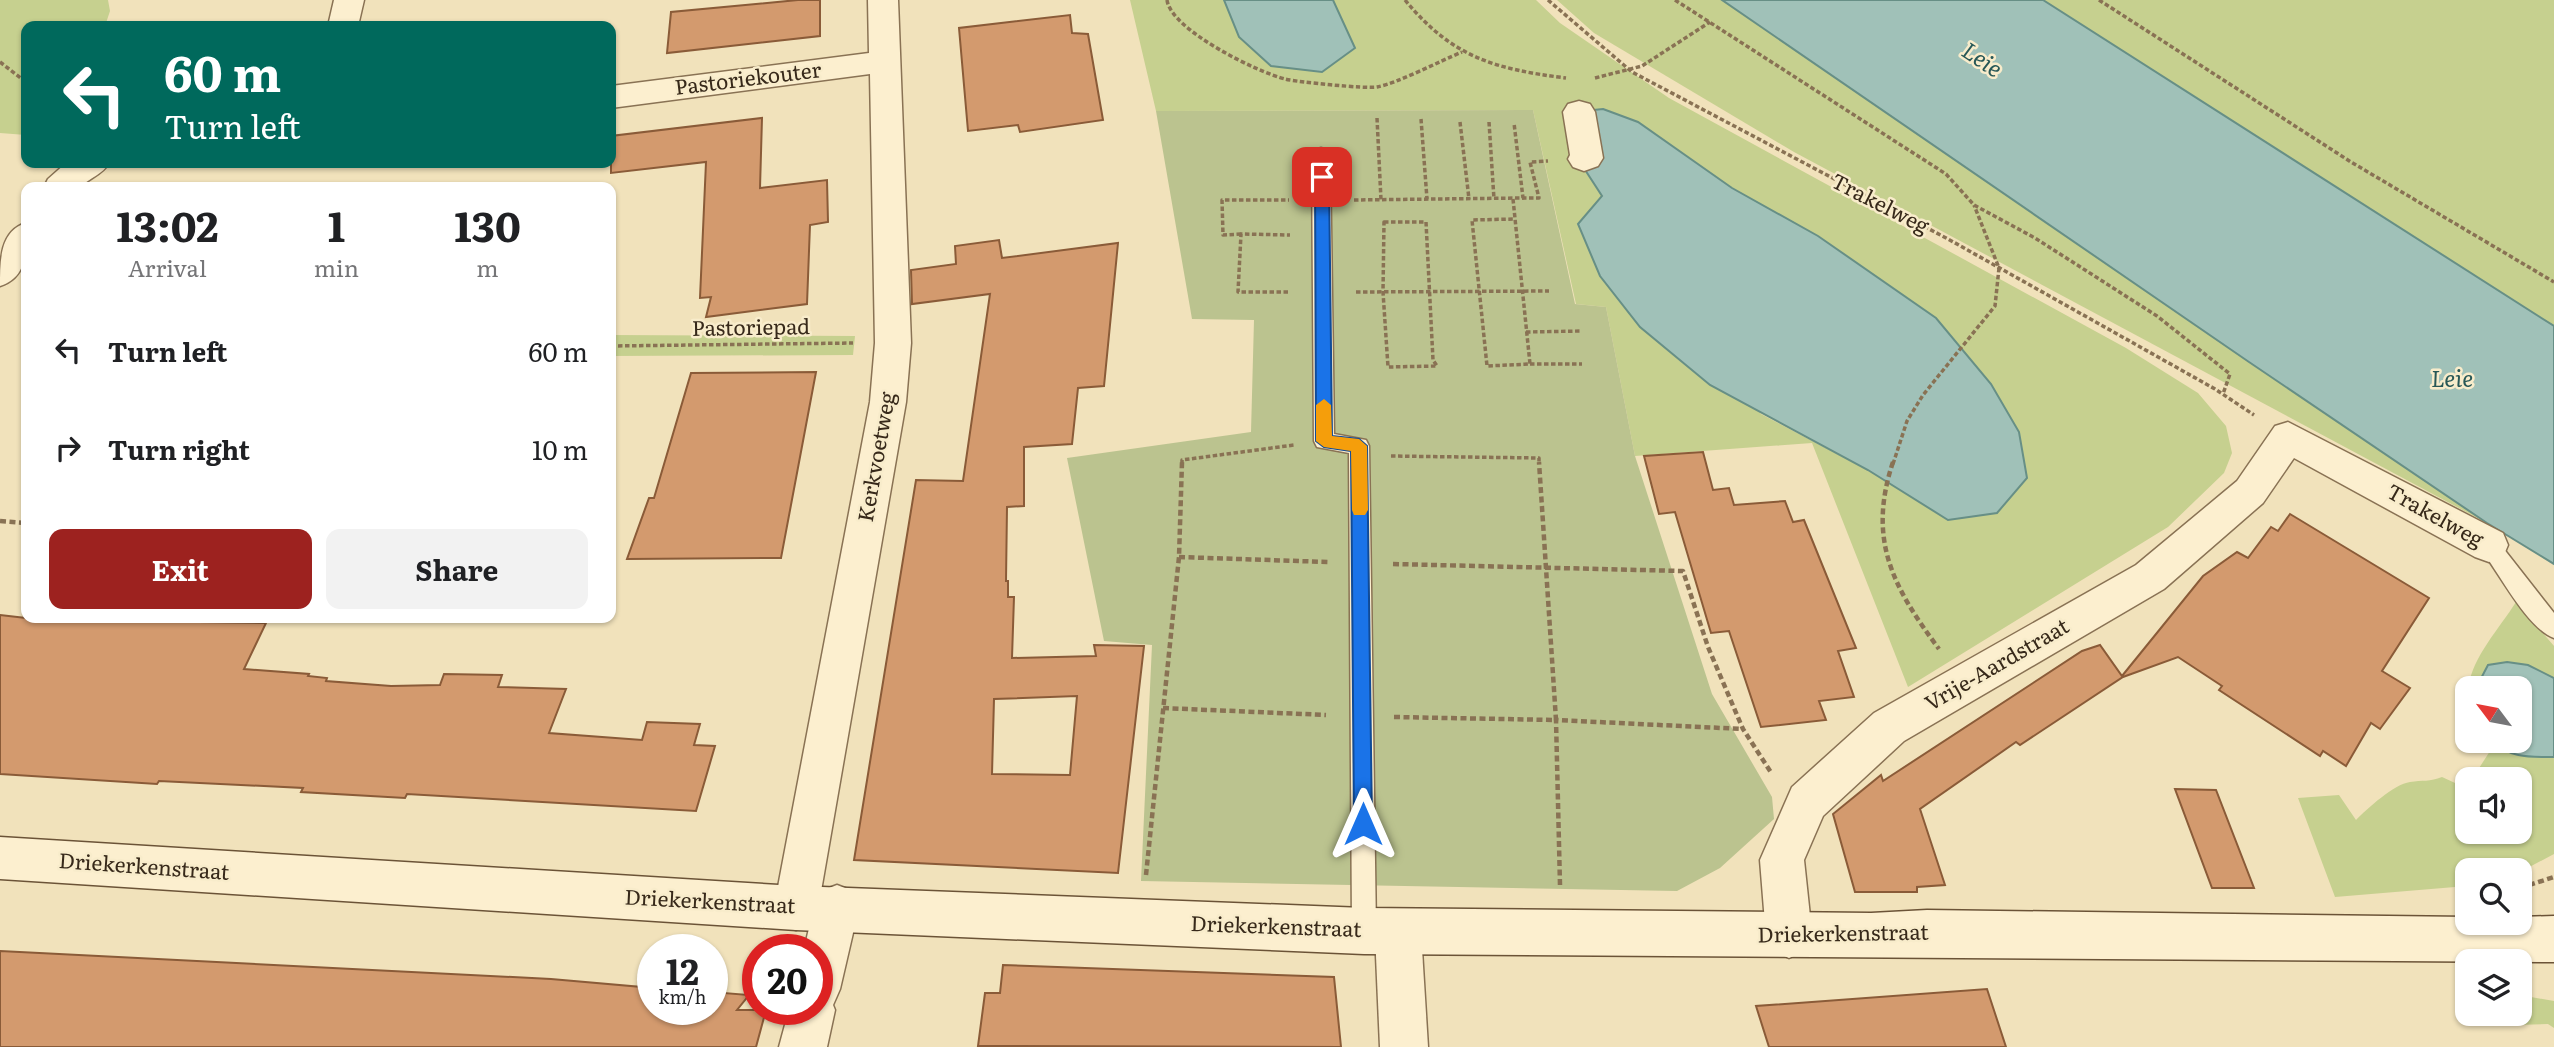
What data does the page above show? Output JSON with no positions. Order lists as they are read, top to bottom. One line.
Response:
{"streets":{"street":["Pastoriekouter","Trakelweg","Kerkvoetweg","Vrije-Aardstraat","Driekerkenstraat"],"path":["Pastoriepad"]},"crossings":[["Pastoriekouter","Kerkvoetweg"],["Trakelweg","Vrije-Aardstraat"],["Pastoriepad","Kerkvoetweg"],["Kerkvoetweg","Driekerkenstraat"],["Vrije-Aardstraat","Driekerkenstraat"]],"water":["Leie"],"north":"top left","page":{"turn":["60 m","Turn left"],"eta":["13:02","Arrival","1","min","130","m"],"list":[{"name":"Turn left","value":"60 m"},{"name":"Turn right","value":"10 m"}],"buttons":["Exit","Share"],"speed":"12 km/h","limit":"20"}}
